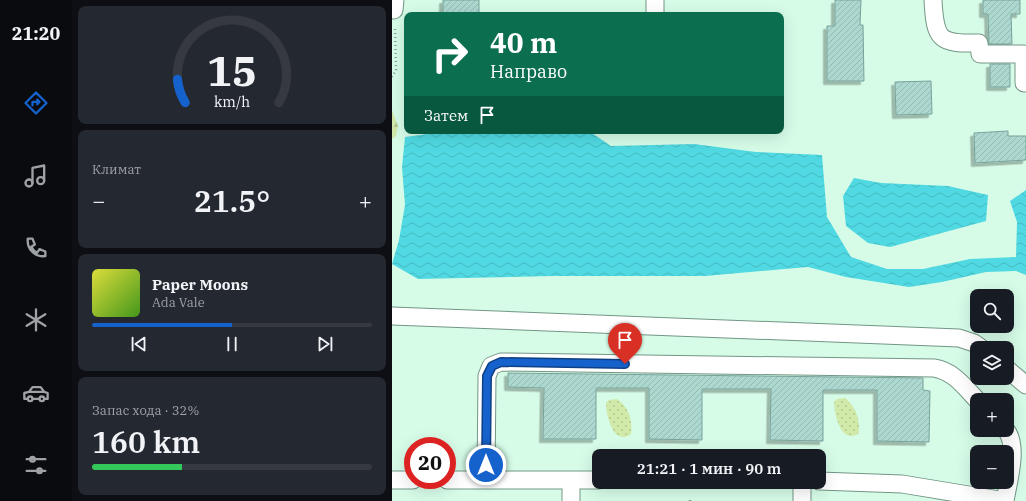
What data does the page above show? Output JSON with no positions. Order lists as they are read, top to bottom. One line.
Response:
{"page":{"tabs":"21:20","turn":["40 m","Направо"],"then":"Затем","tile":["Климат",["Запас хода · 32%","160 km"]],"heat":["−","21.5°","+"],"song":["Paper Moons","Ada Vale"],"map_buttons":["+","−"],"limit":"20","trip":"21:21 · 1 мин · 90 m","gauge":["15","km/h"]}}
